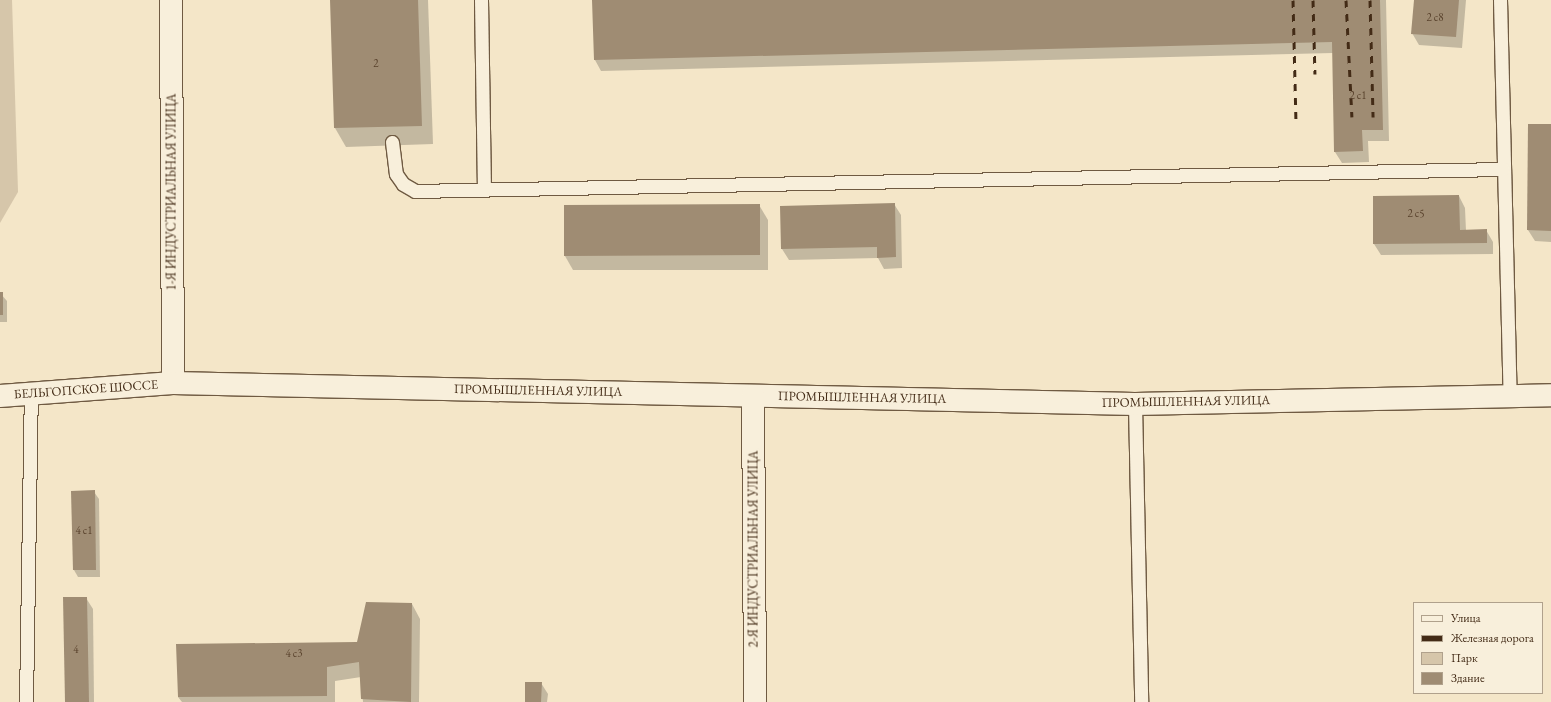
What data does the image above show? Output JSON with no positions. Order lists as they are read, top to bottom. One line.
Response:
{"streets":{"street":["1-Я ИНДУСТРИАЛЬНАЯ УЛИЦА","БЕЛЬГОПСКОЕ ШОССЕ","ПРОМЫШЛЕННАЯ УЛИЦА","2-Я ИНДУСТРИАЛЬНАЯ УЛИЦА"]},"crossings":[["1-Я ИНДУСТРИАЛЬНАЯ УЛИЦА","БЕЛЬГОПСКОЕ ШОССЕ"],["1-Я ИНДУСТРИАЛЬНАЯ УЛИЦА","ПРОМЫШЛЕННАЯ УЛИЦА"],["БЕЛЬГОПСКОЕ ШОССЕ","ПРОМЫШЛЕННАЯ УЛИЦА"],["ПРОМЫШЛЕННАЯ УЛИЦА","2-Я ИНДУСТРИАЛЬНАЯ УЛИЦА"]],"house_numbers":["2 с8","2","2 с1","2 с5","4 с1","4","4 с3"],"legend":["Улица","Железная дорога","Парк","Здание"]}
